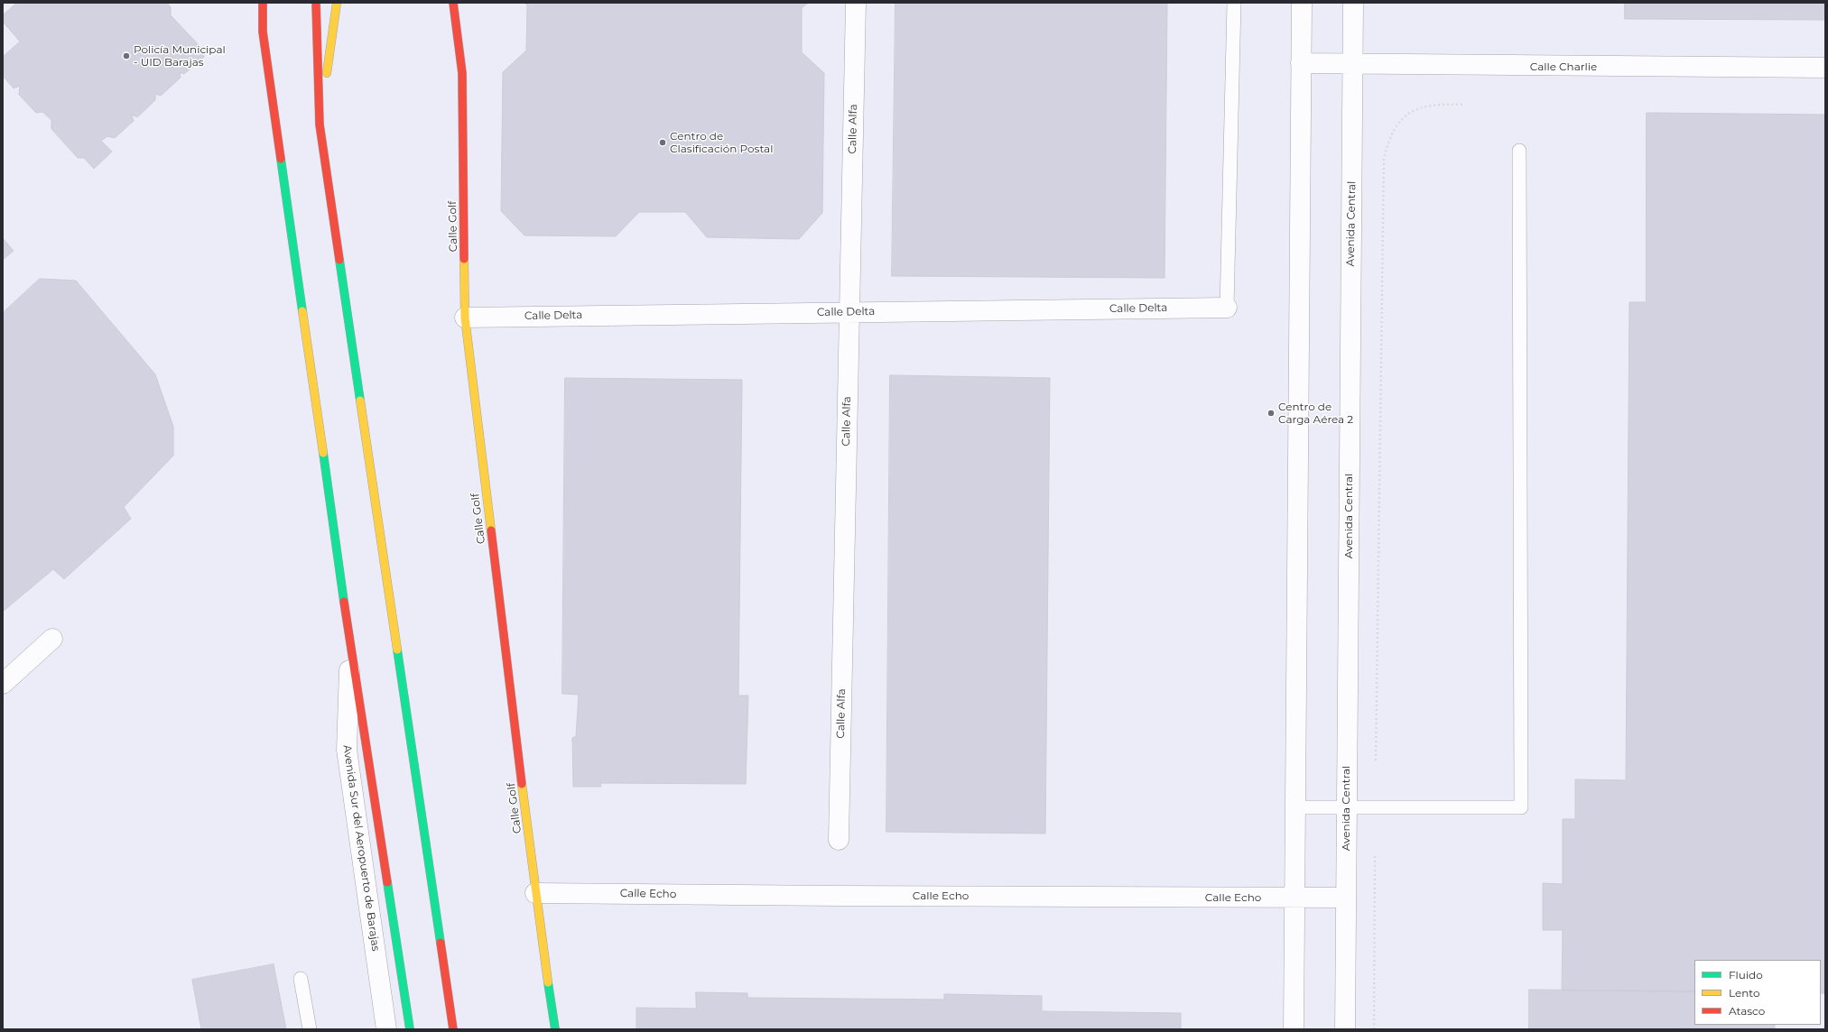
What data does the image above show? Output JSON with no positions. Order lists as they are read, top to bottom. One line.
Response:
{"streets":{"main road":["Calle Golf"],"street":["Calle Charlie","Calle Alfa","Avenida Central","Calle Delta","Avenida Sur del Aeropuerto de Barajas","Calle Echo"]},"crossings":[["Calle Charlie","Avenida Central"],["Calle Alfa","Calle Delta"],["Avenida Central","Calle Echo"],["Calle Golf","Calle Delta"],["Calle Golf","Calle Echo"]],"places":["Policía Municipal - UID Barajas","Centro de Clasificación Postal","Centro de Carga Aérea 2"],"legend":["Fluido","Lento","Atasco"]}
